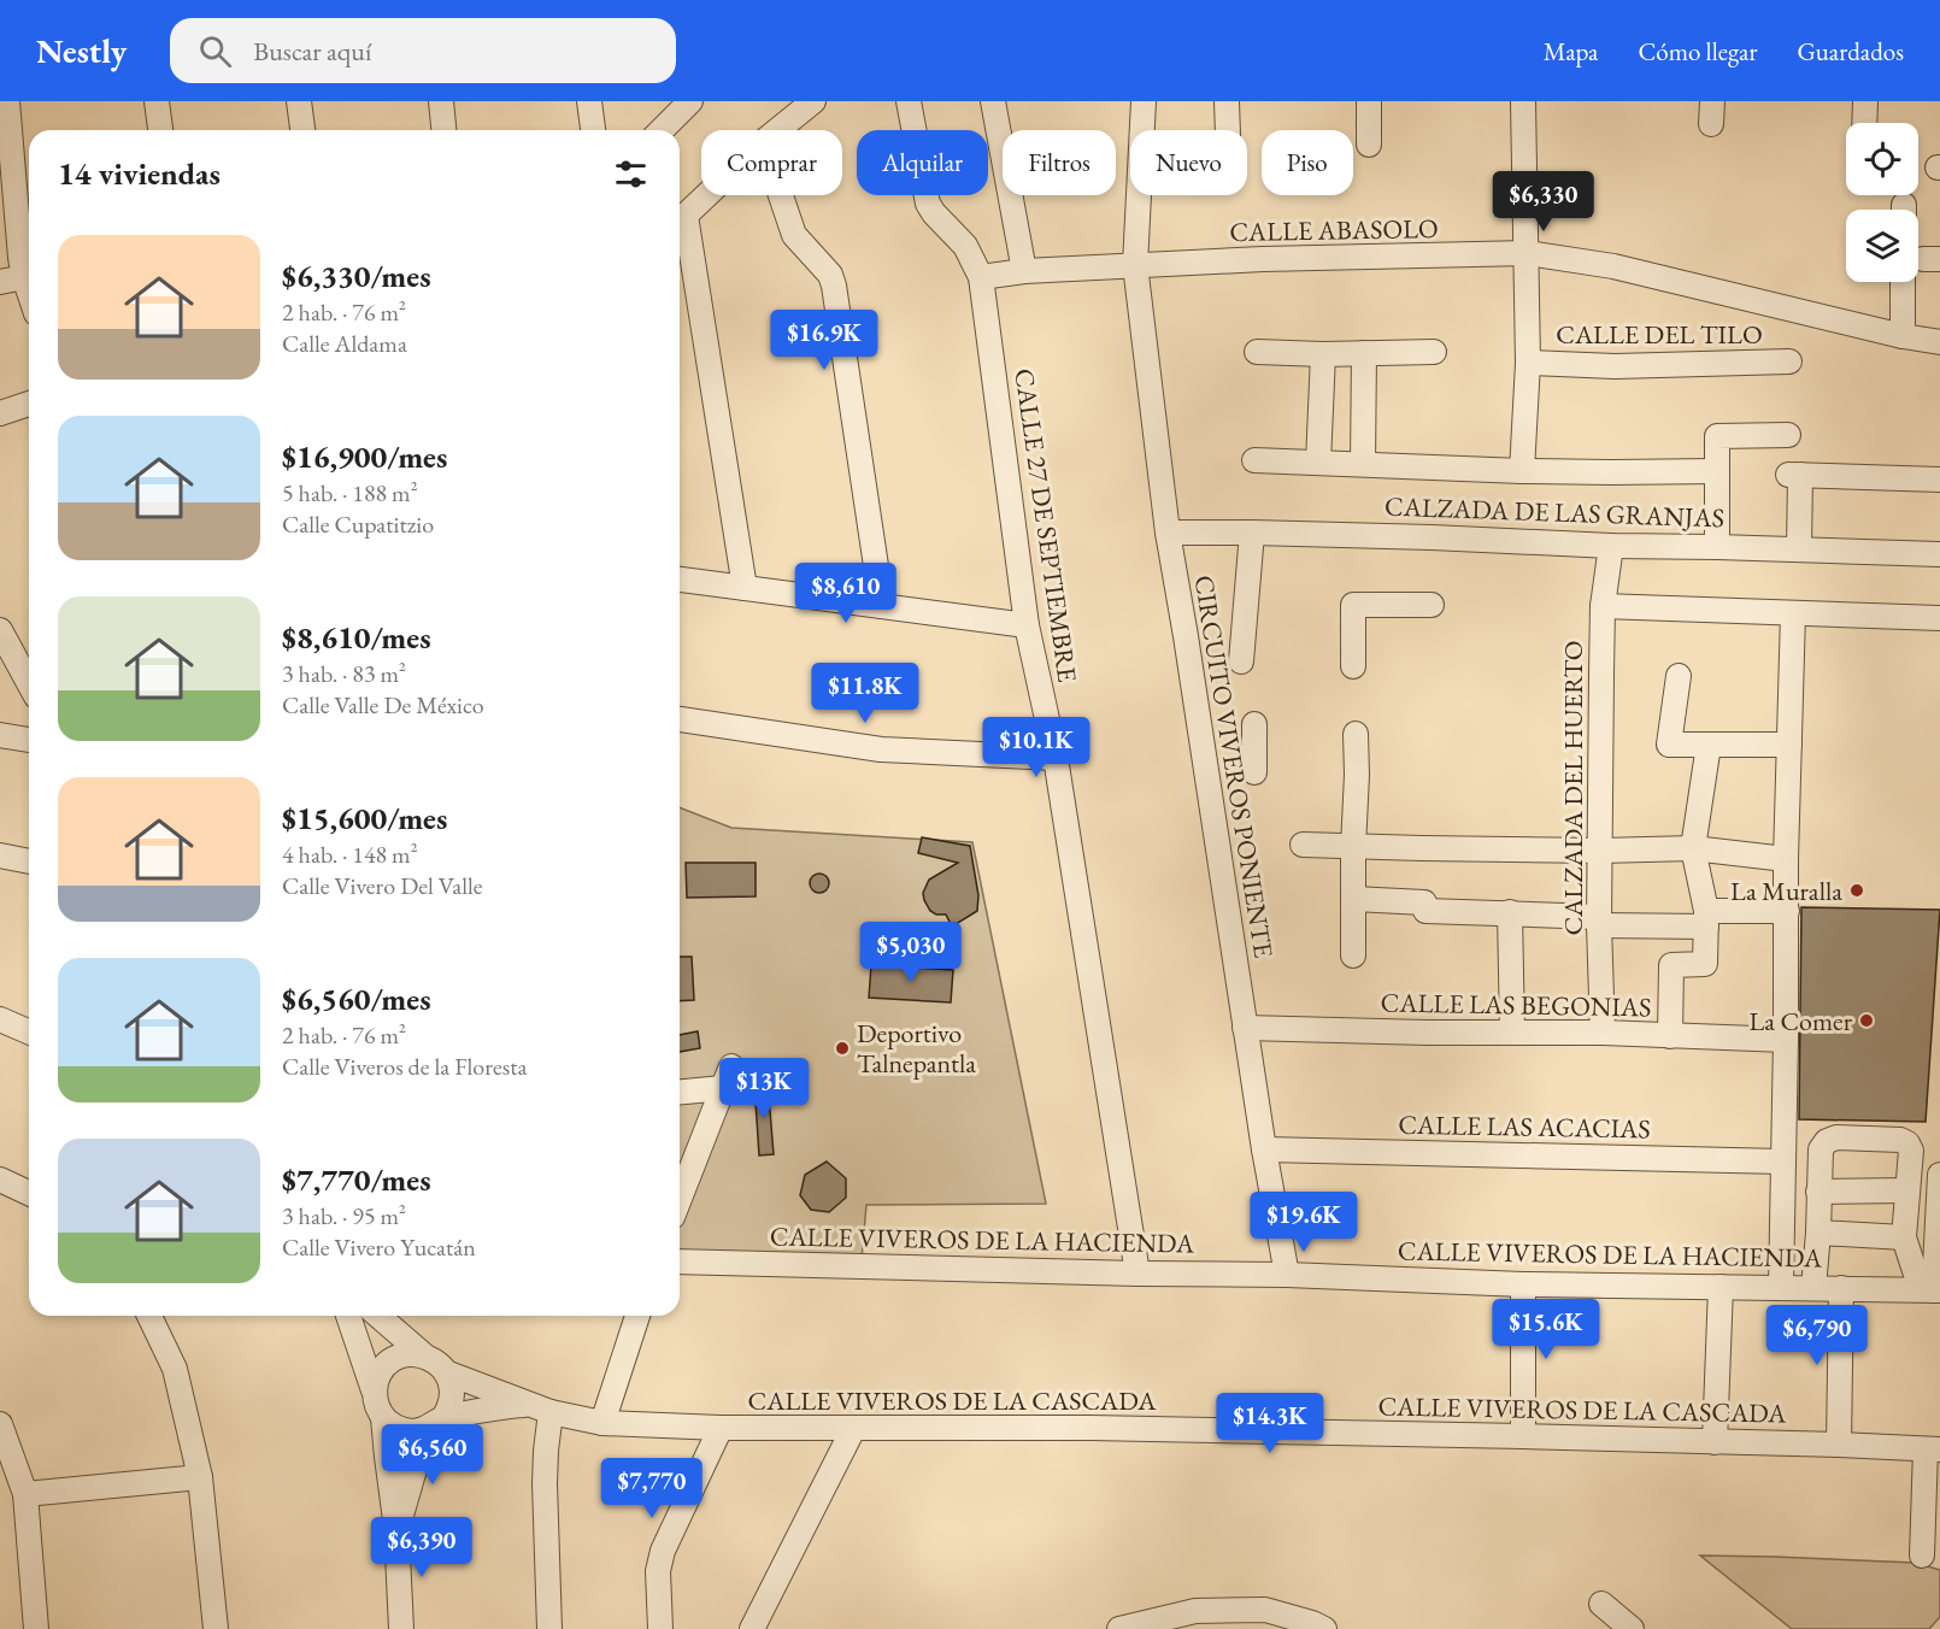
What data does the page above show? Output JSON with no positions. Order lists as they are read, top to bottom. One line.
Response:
{"streets":{"street":["CALLE ABASOLO","CALLE DEL TILO","CALZADA DE LAS GRANJAS","CALLE 27 DE SEPTIEMBRE","CIRCUITO VIVEROS PONIENTE","CALZADA DEL HUERTO","CALLE LAS BEGONIAS","CALLE LAS ACACIAS","CALLE VIVEROS DE LA HACIENDA","CALLE VIVEROS DE LA CASCADA"]},"crossings":[["CALLE ABASOLO","CALLE 27 DE SEPTIEMBRE"],["CALLE ABASOLO","CIRCUITO VIVEROS PONIENTE"],["CALZADA DE LAS GRANJAS","CIRCUITO VIVEROS PONIENTE"],["CALZADA DE LAS GRANJAS","CALZADA DEL HUERTO"],["CALLE 27 DE SEPTIEMBRE","CALLE VIVEROS DE LA HACIENDA"],["CIRCUITO VIVEROS PONIENTE","CALLE LAS BEGONIAS"],["CIRCUITO VIVEROS PONIENTE","CALLE LAS ACACIAS"],["CIRCUITO VIVEROS PONIENTE","CALLE VIVEROS DE LA HACIENDA"],["CALZADA DEL HUERTO","CALLE LAS BEGONIAS"]],"places":["La Muralla","La Comer","Deportivo Talnepantla"],"page":{"header":"Nestly","search":"Buscar aquí","nav":["Mapa","Cómo llegar","Guardados"],"chip":["Comprar","Alquilar","Filtros","Nuevo","Piso"],"heading":"14 viviendas","price":["$6,330","$16.9K","$8,610","$11.8K","$10.1K","$5,030","$13K","$19.6K","$15.6K","$6,790","$14.3K","$6,560","$7,770","$6,390"],"list":[{"name":"$6,330/mes","note":"2 hab. · 76 m² · Calle Aldama"},{"name":"$16,900/mes","note":"5 hab. · 188 m² · Calle Cupatitzio"},{"name":"$8,610/mes","note":"3 hab. · 83 m² · Calle Valle De México"},{"name":"$15,600/mes","note":"4 hab. · 148 m² · Calle Vivero Del Valle"},{"name":"$6,560/mes","note":"2 hab. · 76 m² · Calle Viveros de la Floresta"},{"name":"$7,770/mes","note":"3 hab. · 95 m² · Calle Vivero Yucatán"}]}}
